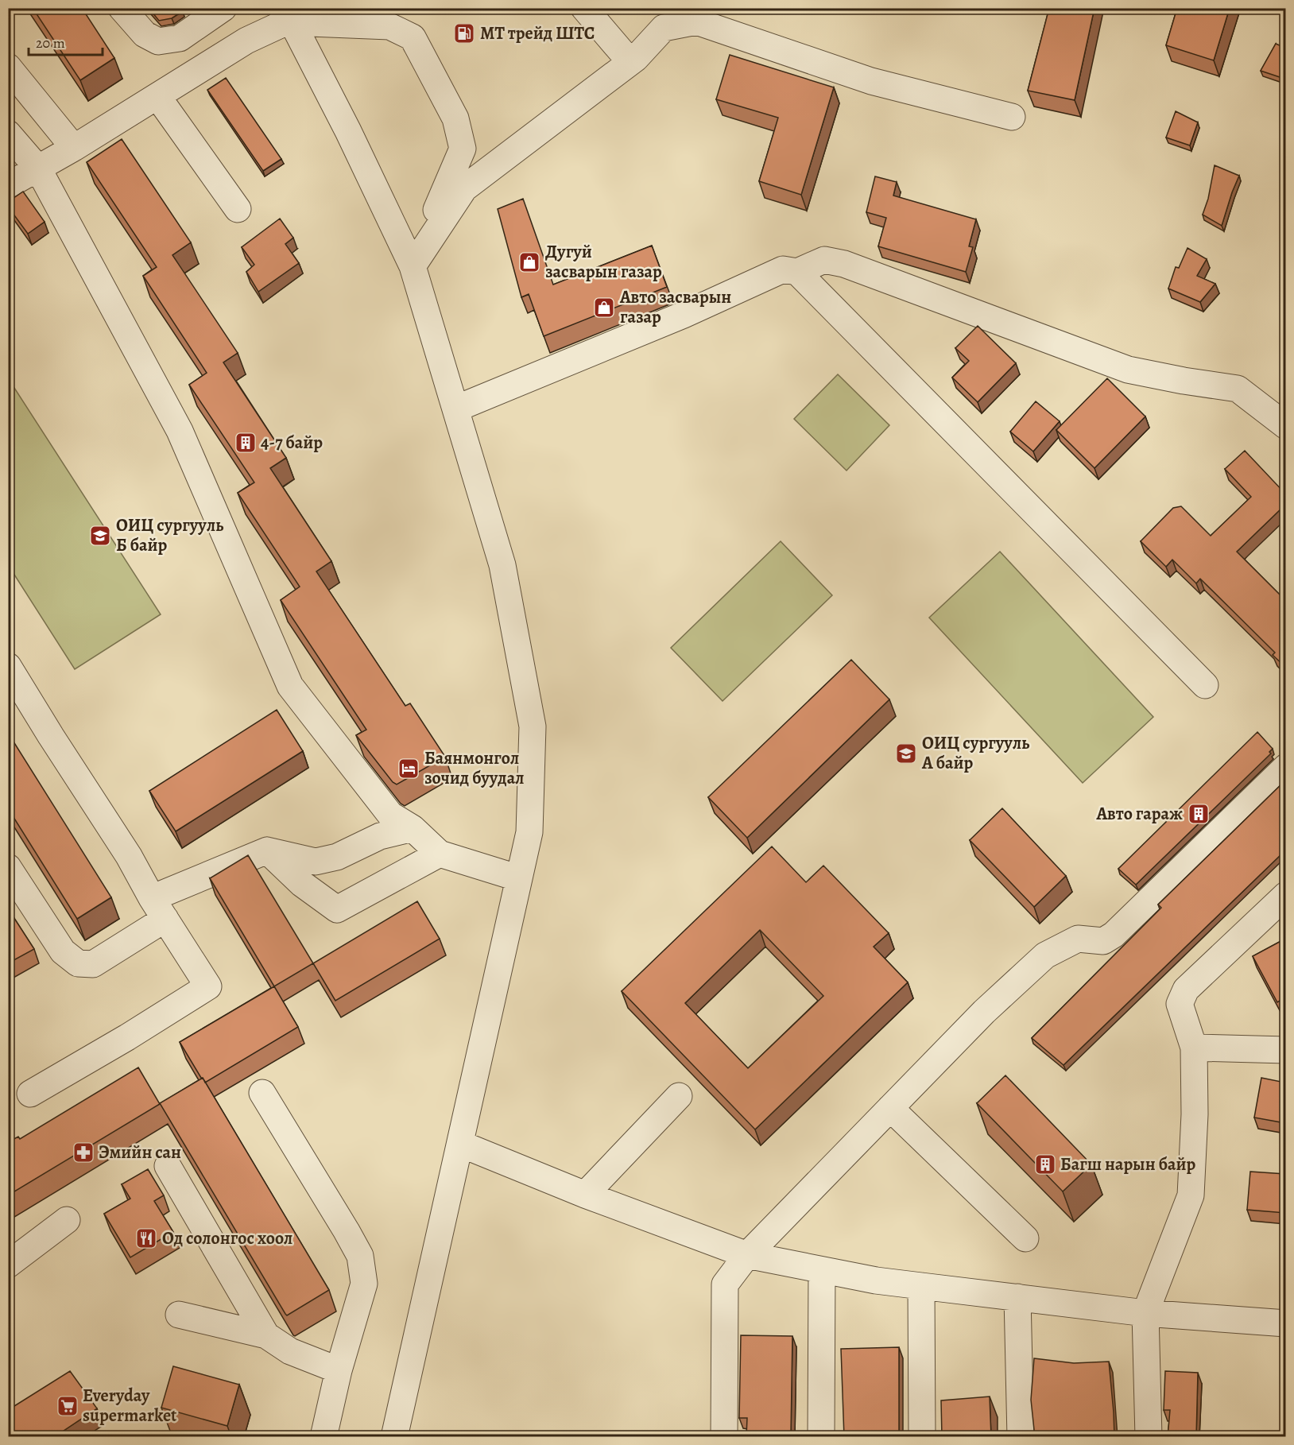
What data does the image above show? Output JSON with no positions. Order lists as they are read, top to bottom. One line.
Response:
{"places":{"fuel station":["МТ трейд ШТС"],"shop":["Дугуй засварын газар","Авто засварын газар"],"building":["4-7 байр","Авто гараж","Багш нарын байр"],"school or university":["ОИЦ сургууль Б байр","ОИЦ сургууль А байр"],"hotel":["Баянмонгол зочид буудал"],"pharmacy":["Эмийн сан"],"restaurant":["Од солонгос хоол"],"supermarket":["Everyday supermarket"]},"scale_bar":"20 m"}
